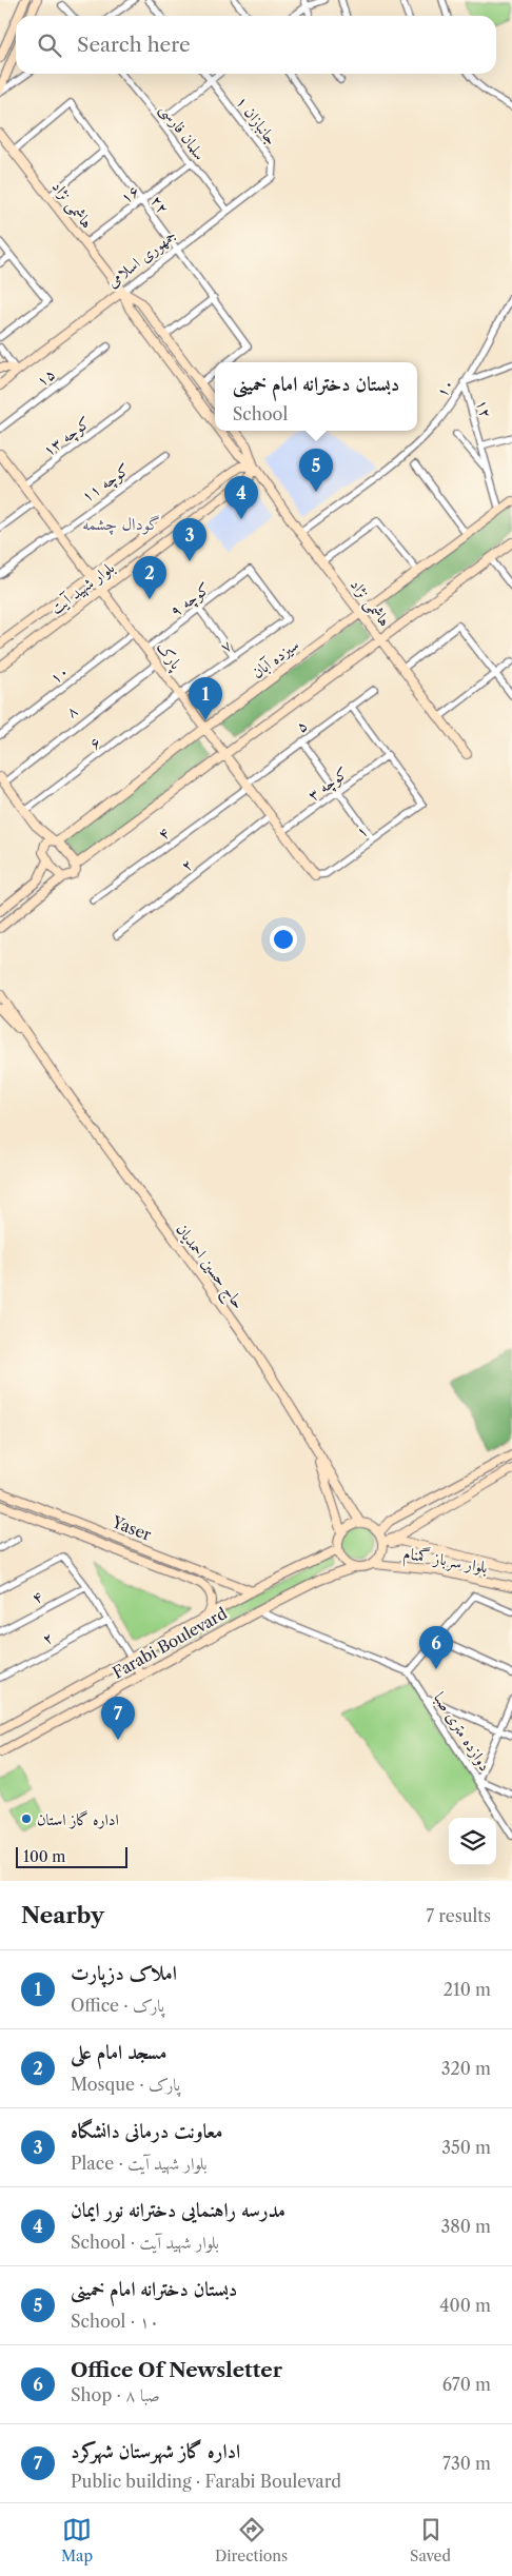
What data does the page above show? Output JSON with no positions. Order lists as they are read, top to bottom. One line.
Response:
{"streets":{"main road":["هاشمی نژاد","جمهوری اسلامی","بلوار شهید آیت","پارک","سیزده آبان","حاج حسین احمدیان","Yaser","بلوار سرباز گمنام","Farabi Boulevard"],"street":["جانبازان ۱","سلمان فارسی","۱۶","۲۲","۱۵","۱۰","۱۲","کوچه ۱۳","کوچه ۱۱","کوچه ۹","۷","۸","۵","۶","کوچه ۳","۱","۴","۲","دوازده متری صبا"]},"crossings":[["جانبازان ۱","جمهوری اسلامی"],["سلمان فارسی","۱۶"],["سلمان فارسی","جمهوری اسلامی"],["۱۶","هاشمی نژاد"],["۱۶","۲۲"],["هاشمی نژاد","۲۲"],["هاشمی نژاد","جمهوری اسلامی"],["هاشمی نژاد","۱۰"],["هاشمی نژاد","بلوار شهید آیت"],["هاشمی نژاد","سیزده آبان"],["۲۲","جمهوری اسلامی"],["۱۰","۱۲"],["۱۰","پارک"],["۱۲","سیزده آبان"],["کوچه ۱۳","پارک"],["کوچه ۱۱","پارک"],["بلوار شهید آیت","پارک"],["کوچه ۹","۷"],["کوچه ۹","پارک"],["۷","پارک"],["۷","۶"],["پارک","سیزده آبان"],["پارک","۸"],["پارک","۵"],["پارک","۶"],["پارک","کوچه ۳"],["پارک","۱"],["پارک","۴"],["پارک","۲"],["۵","۴"],["کوچه ۳","۱"],["حاج حسین احمدیان","بلوار سرباز گمنام"],["حاج حسین احمدیان","Farabi Boulevard"],["Yaser","Farabi Boulevard"],["بلوار سرباز گمنام","Farabi Boulevard"]],"districts":["گودال چشمه"],"places":["اداره گاز استان"],"scale_bar":"100 m","page":{"search":"Search here","popup":["دبستان دخترانه امام خمینی","School"],"pins":["5","4","3","2","1","6","7"],"scale":"100 m","heading":["Nearby","7 results"],"list":[{"mark":"1","name":"املاک دزپارت","note":"Office · پارک","value":"210 m"},{"mark":"2","name":"مسجد امام علی","note":"Mosque · پارک","value":"320 m"},{"mark":"3","name":"معاونت درمانی دانشگاه","note":"Place · بلوار شهید آیت","value":"350 m"},{"mark":"4","name":"مدرسه راهنمایی دخترانه نور ایمان","note":"School · بلوار شهید آیت","value":"380 m"},{"mark":"5","name":"دبستان دخترانه امام خمینی","note":"School · ۱۰","value":"400 m"},{"mark":"6","name":"Office Of Newsletter","note":"Shop · صبا ۸","value":"670 m"},{"mark":"7","name":"اداره گاز شهرستان شهرکرد","note":"Public building · Farabi Boulevard","value":"730 m"}],"nav":["Map","Directions","Saved"]}}
